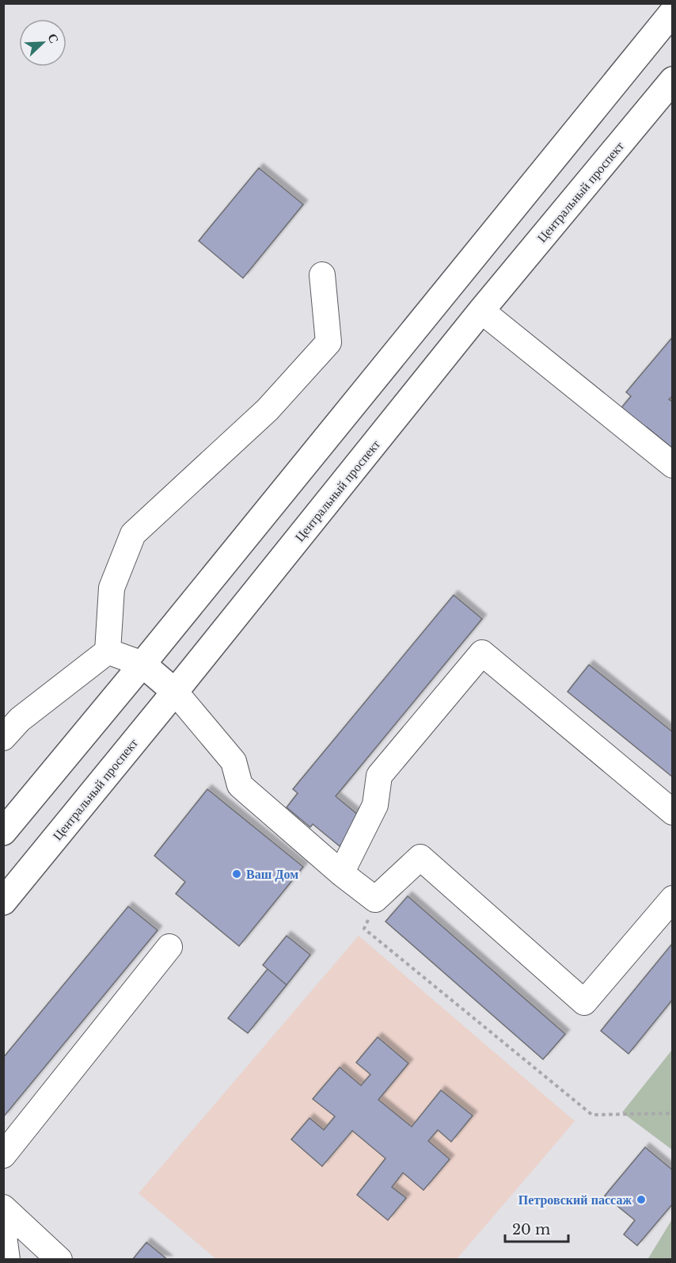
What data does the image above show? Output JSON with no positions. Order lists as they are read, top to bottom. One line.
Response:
{"streets":{"main road":["Центральный проспект"]},"places":["Ваш Дом","Петровский пассаж"],"scale_bar":"20 m","north":"top right"}
